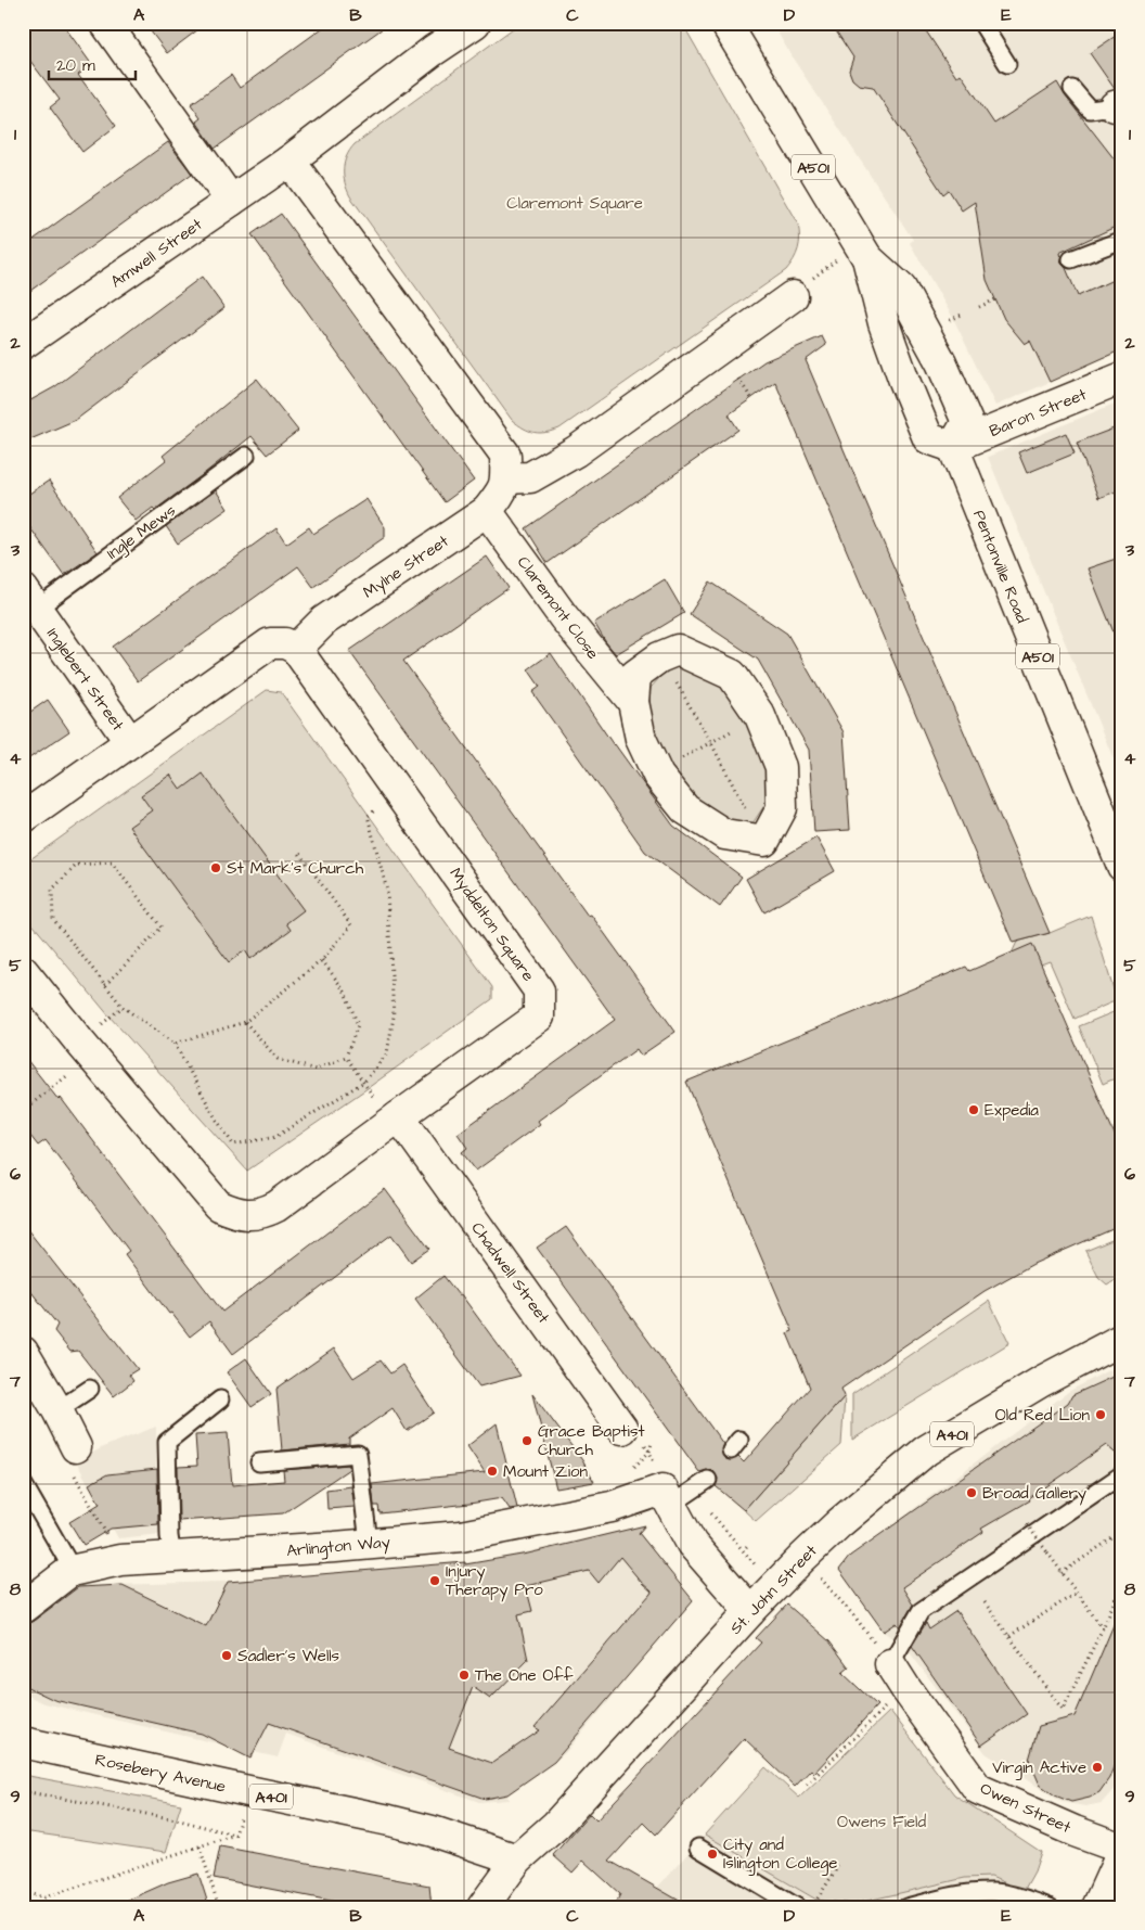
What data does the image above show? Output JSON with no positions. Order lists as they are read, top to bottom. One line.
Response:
{"streets":{"main road":["A501","Amwell Street","Baron Street","Mylne Street","Pentonville Road","Claremont Close","Inglebert Street","Myddelton Square","Chadwell Street","A401","Arlington Way","St. John Street","Rosebery Avenue","Owen Street"],"lane":["Ingle Mews"]},"crossings":[["A501","Baron Street"],["A501","Pentonville Road"],["Baron Street","Pentonville Road"],["Ingle Mews","Inglebert Street"],["Mylne Street","Claremont Close"],["Mylne Street","Myddelton Square"],["Myddelton Square","Chadwell Street"],["St. John Street","Rosebery Avenue"]],"parks":["Claremont Square","Owens Field"],"places":["St Mark's Church","Expedia","Old Red Lion","Grace Baptist Church","Mount Zion","Broad Gallery","Injury Therapy Pro","Sadler's Wells","The One Off","Virgin Active","City and Islington College"],"scale_bar":"20 m","grid":{"columns":["A","B","C","D","E"],"rows":["1","2","3","4","5","6","7","8","9"]}}
